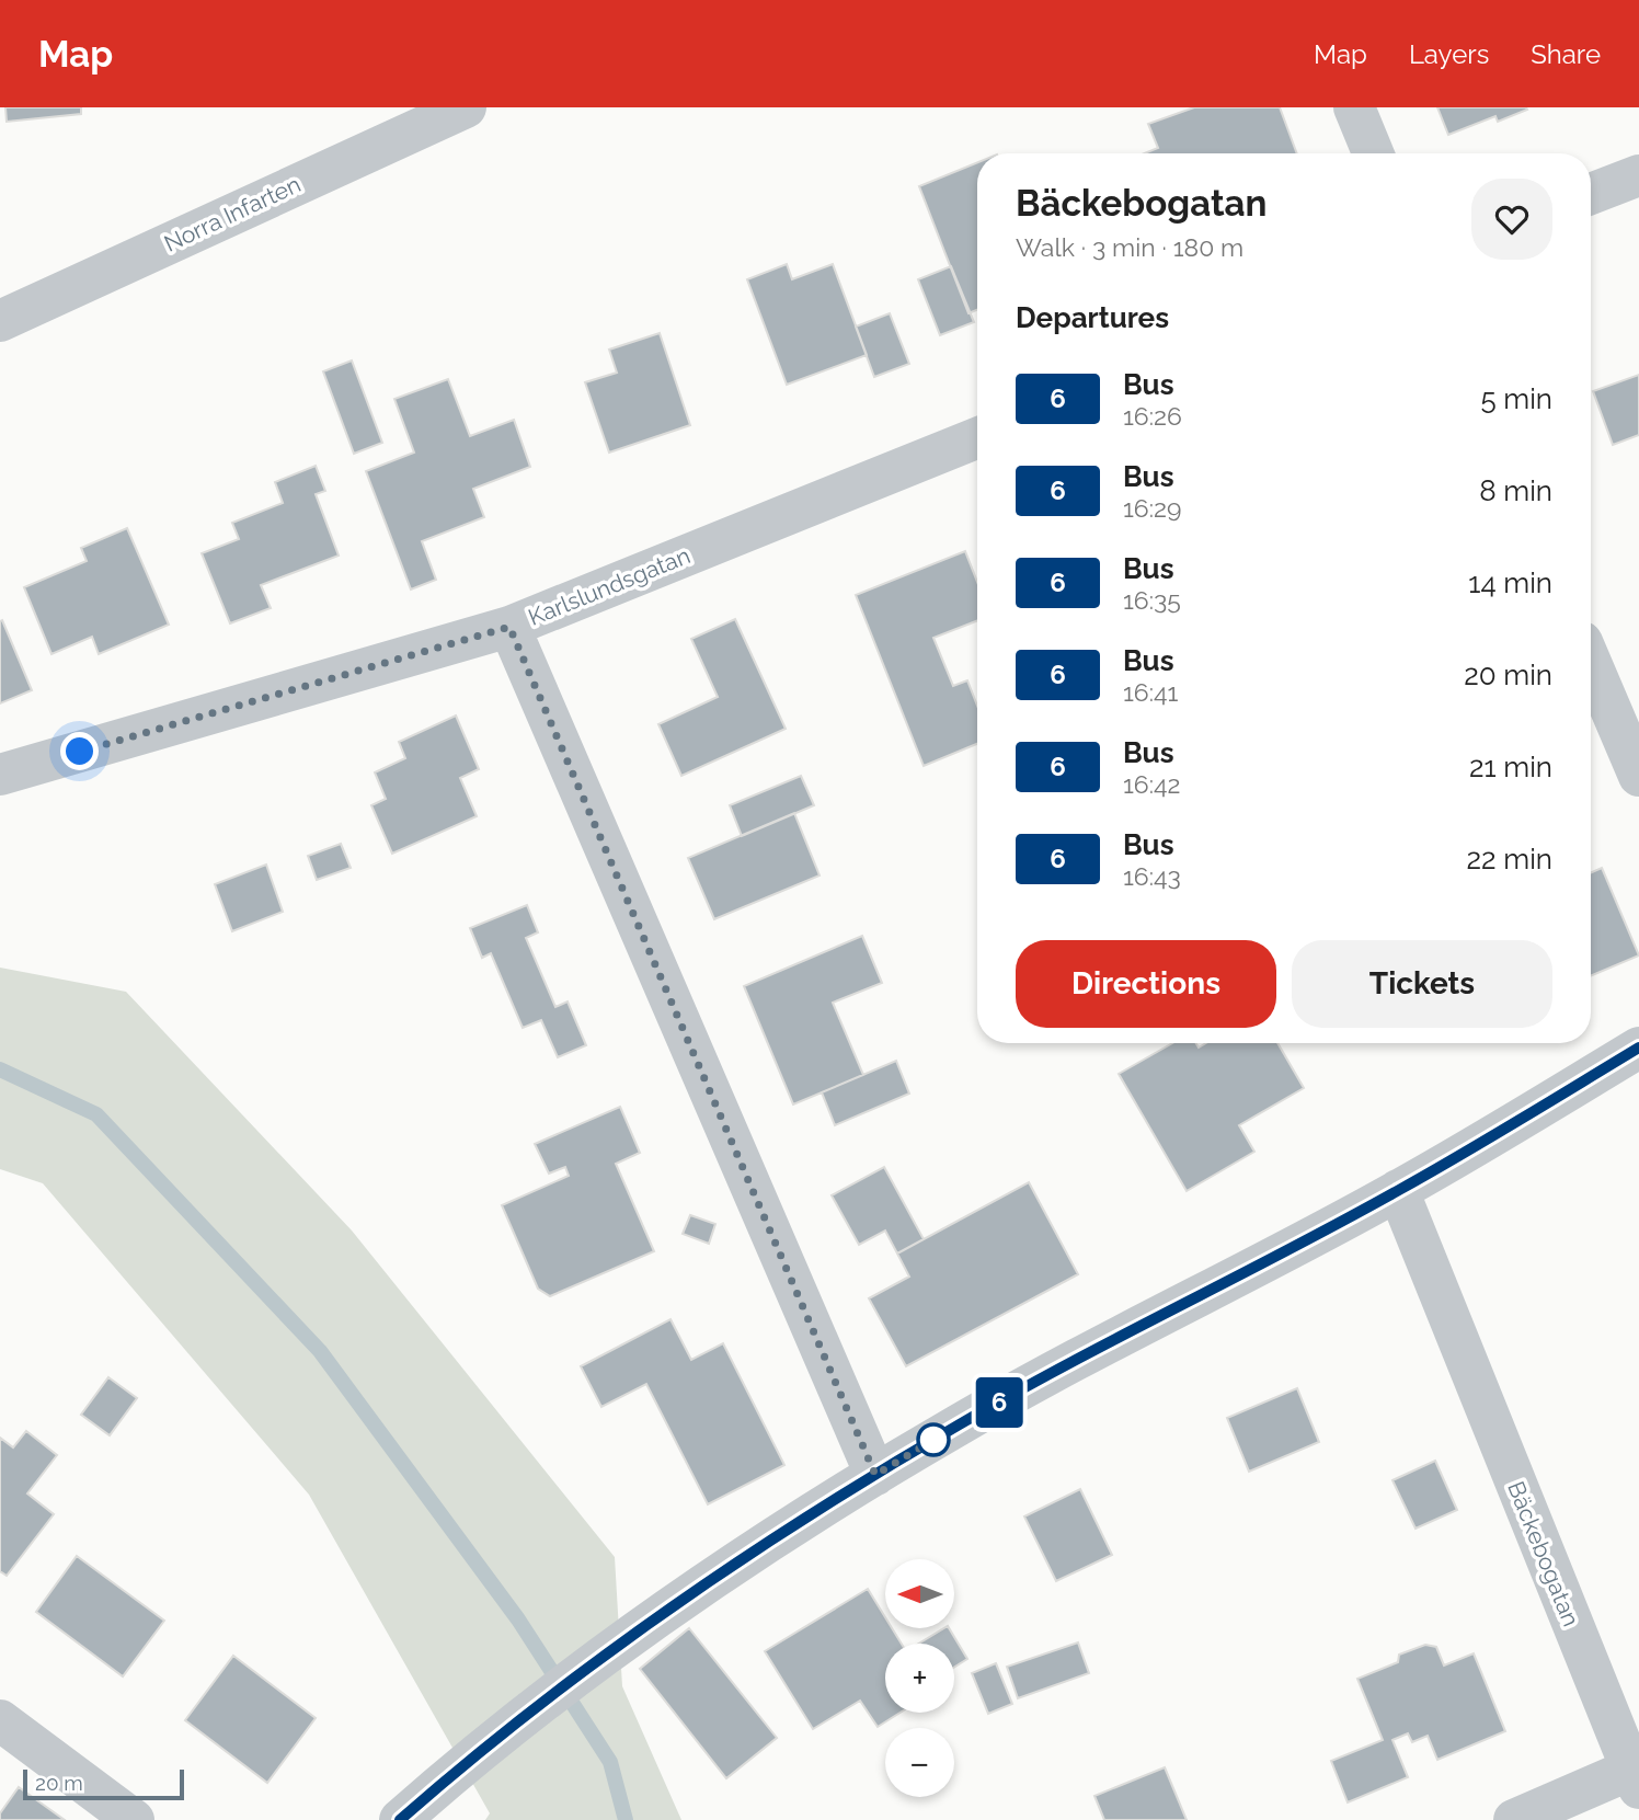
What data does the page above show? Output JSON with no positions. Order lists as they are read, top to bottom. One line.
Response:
{"streets":{"street":["Norra Infarten","Karlslundsgatan","Bäckebogatan"]},"lines":["bus line 6"],"scale_bar":"20 m","north":"left","page":{"header":"Map","nav":["Map","Layers","Share"],"on_map":"6","heading":[["Bäckebogatan","Walk · 3 min · 180 m"],"Departures"],"list":[{"mark":"6","name":"Bus","note":"16:26","value":"5 min"},{"mark":"6","name":"Bus","note":"16:29","value":"8 min"},{"mark":"6","name":"Bus","note":"16:35","value":"14 min"},{"mark":"6","name":"Bus","note":"16:41","value":"20 min"},{"mark":"6","name":"Bus","note":"16:42","value":"21 min"},{"mark":"6","name":"Bus","note":"16:43","value":"22 min"}],"buttons":["Directions","Tickets"],"map_buttons":["+","−"],"scale":"20 m"}}
